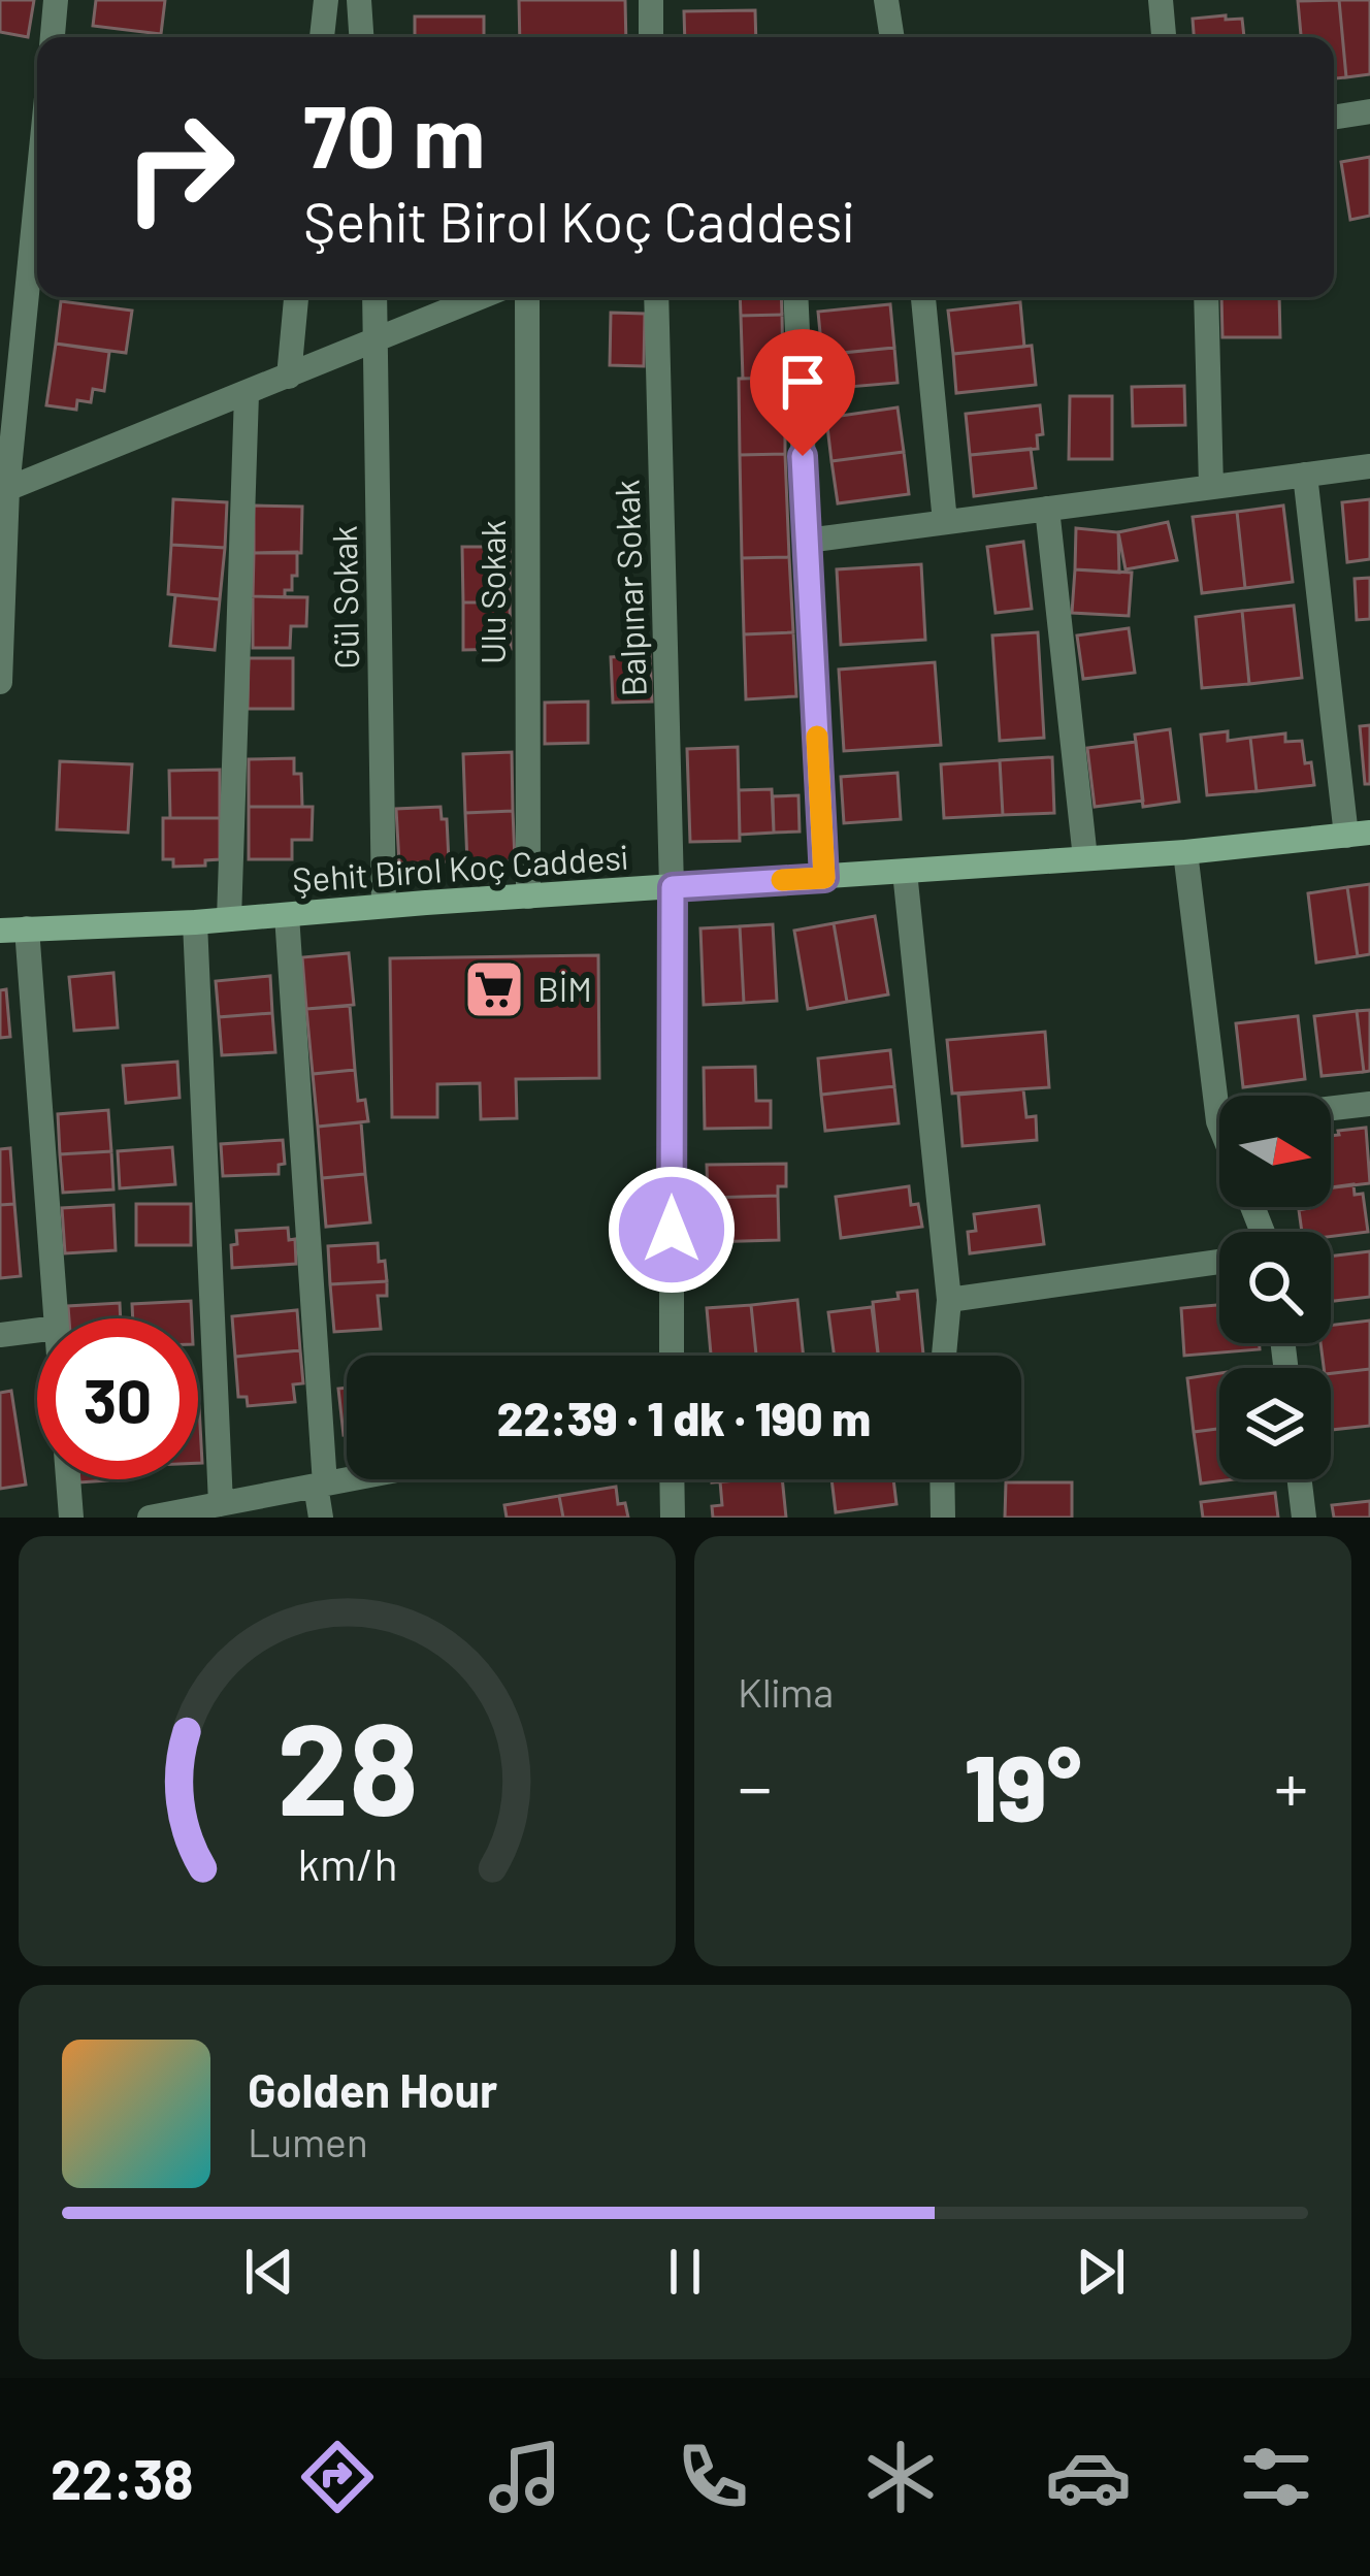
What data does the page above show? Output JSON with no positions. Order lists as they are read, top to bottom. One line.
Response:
{"streets":{"main road":["Şehit Birol Koç Caddesi"],"street":["Balpınar Sokak","Ulu Sokak","Gül Sokak"]},"crossings":[["Balpınar Sokak","Şehit Birol Koç Caddesi"],["Ulu Sokak","Şehit Birol Koç Caddesi"],["Gül Sokak","Şehit Birol Koç Caddesi"]],"places":{"supermarket":["BİM"]},"north":"right","page":{"turn":["70 m","Şehit Birol Koç Caddesi"],"limit":"30","trip":"22:39 · 1 dk · 190 m","tile":"Klima","heat":["−","19°","+"],"song":["Golden Hour","Lumen"],"tabs":"22:38","gauge":["28","km/h"]}}
